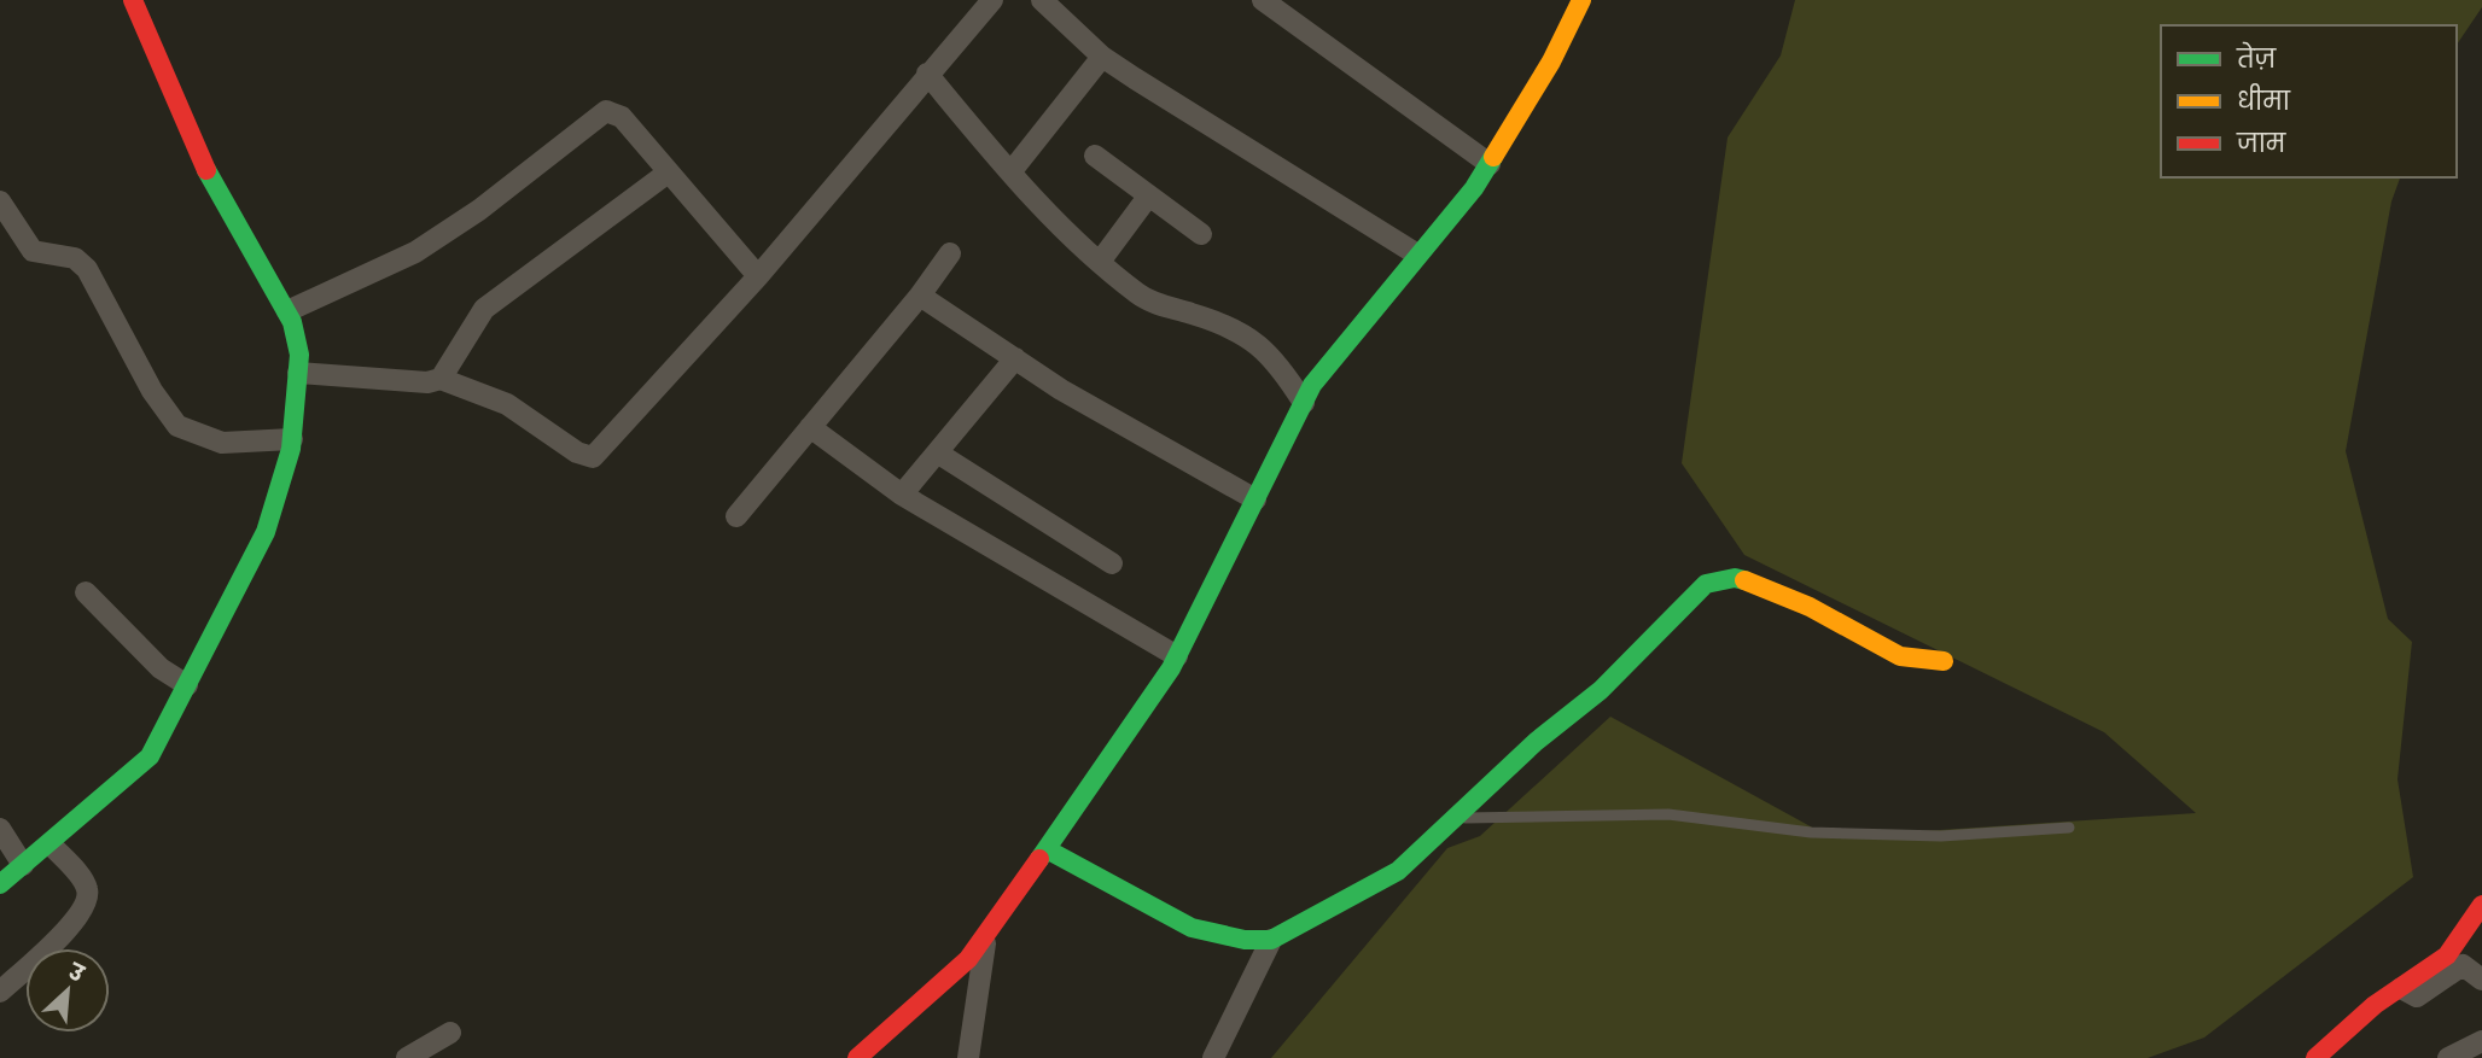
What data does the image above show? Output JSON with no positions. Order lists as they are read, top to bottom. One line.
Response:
{"legend":["तेज़","धीमा","जाम"],"north":"top right"}
